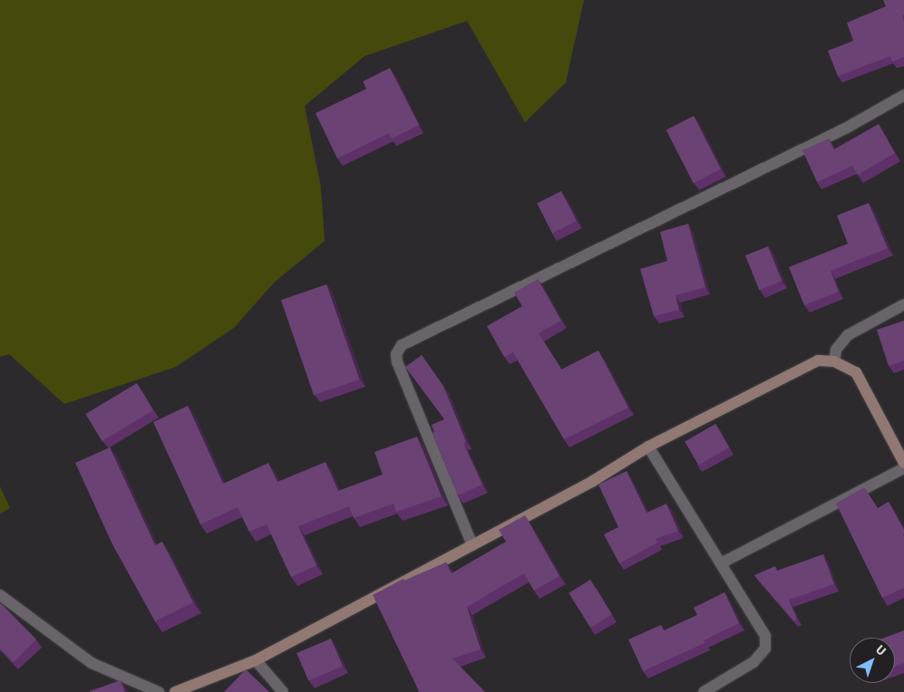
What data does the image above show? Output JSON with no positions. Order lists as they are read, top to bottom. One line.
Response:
{"north":"top right"}
